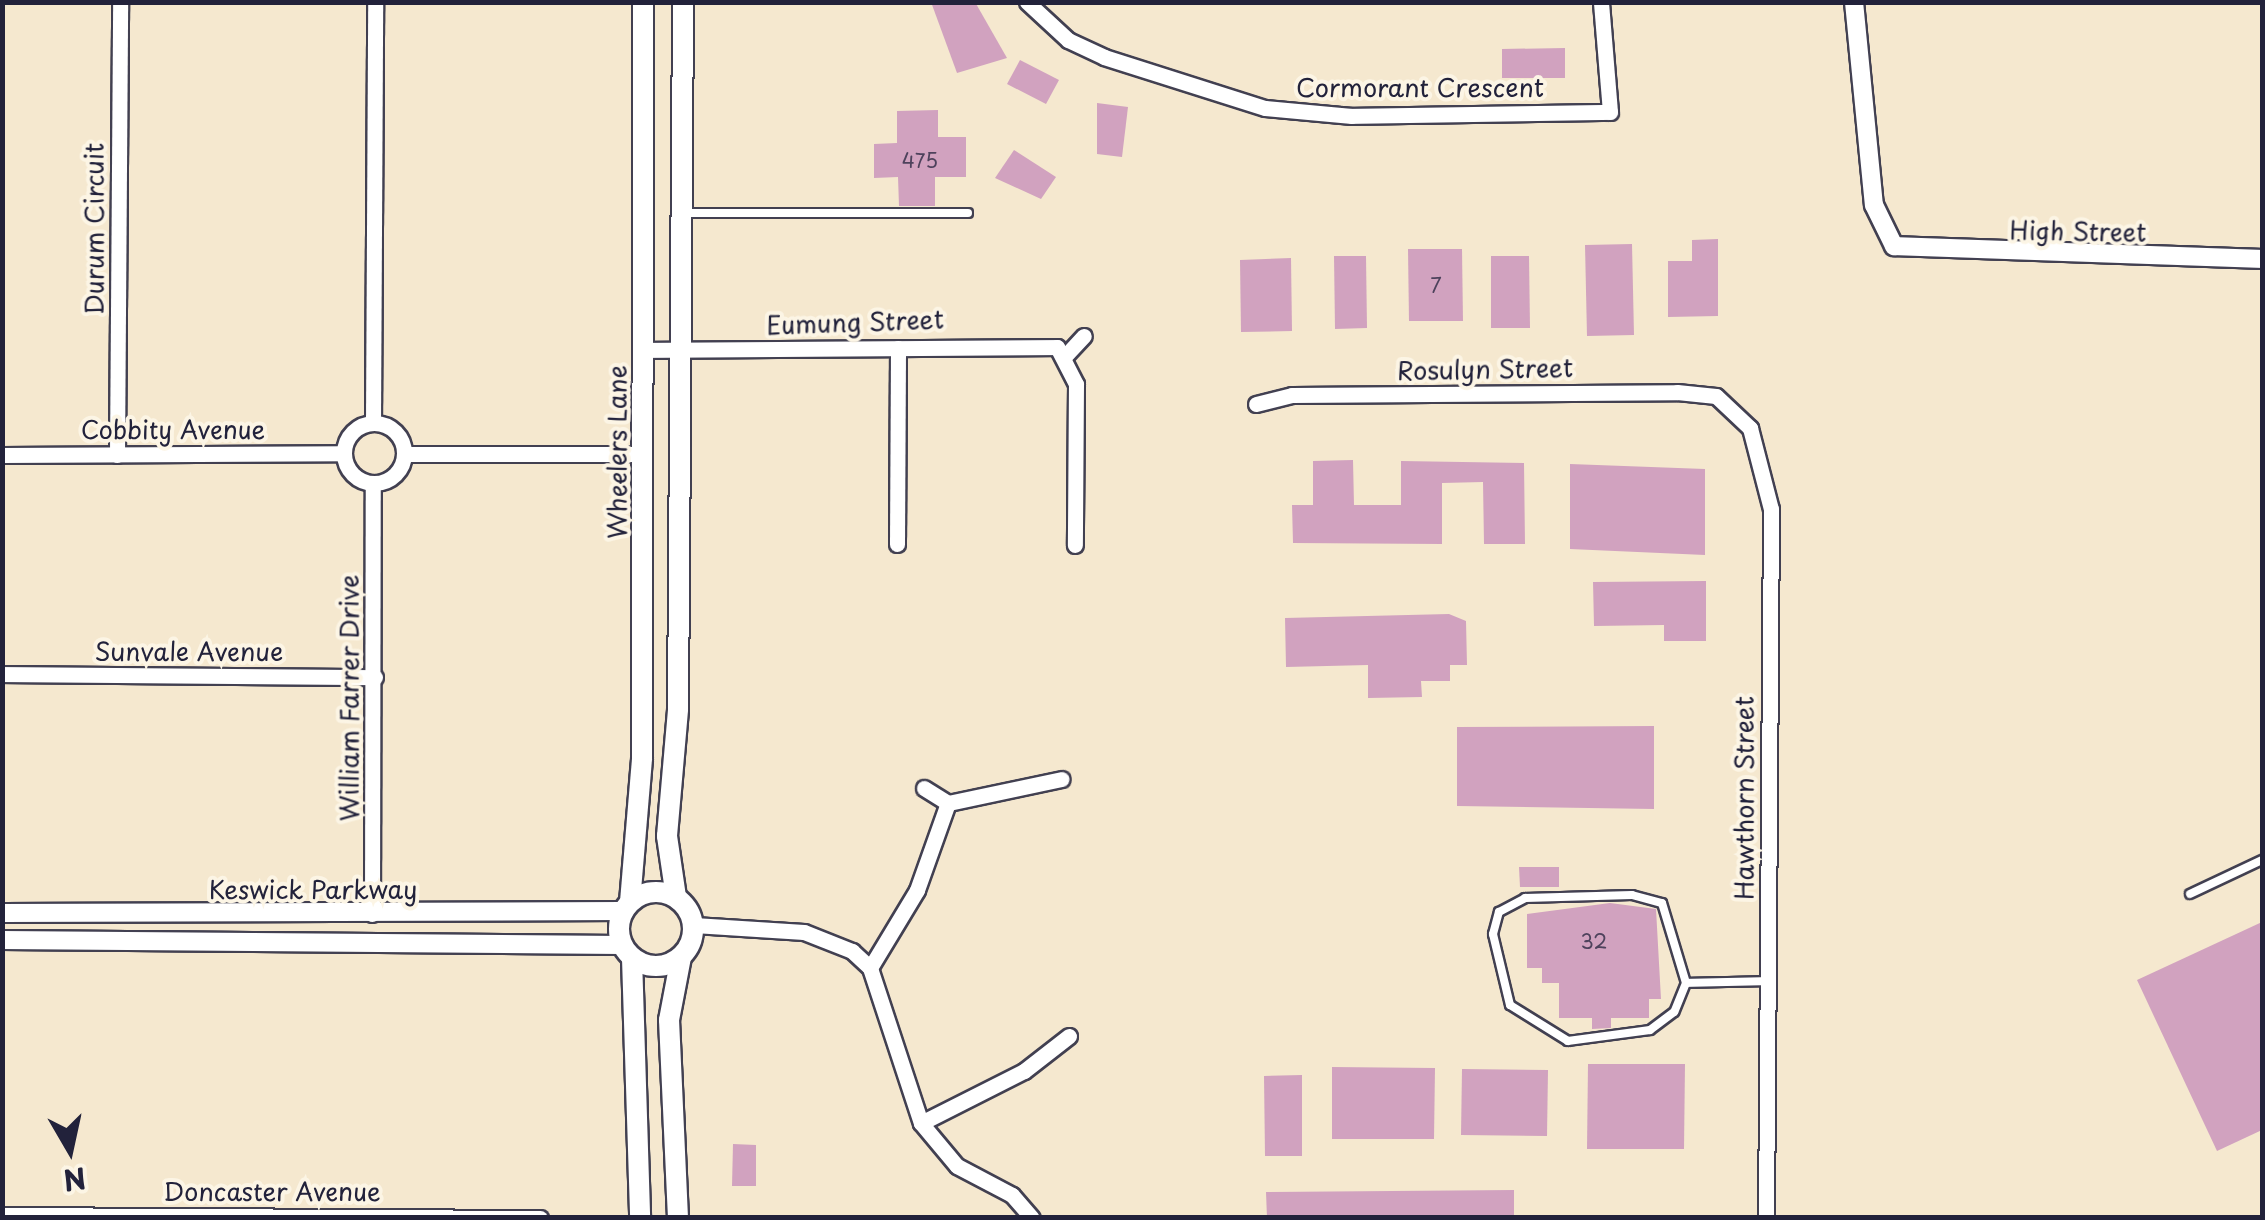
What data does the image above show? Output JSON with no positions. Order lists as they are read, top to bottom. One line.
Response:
{"streets":{"main road":["Wheelers Lane"],"street":["Cormorant Crescent","Durum Circuit","High Street","Eumung Street","Rosulyn Street","Cobbity Avenue","Sunvale Avenue","William Farrer Drive","Hawthorn Street","Keswick Parkway","Doncaster Avenue"]},"crossings":[["Durum Circuit","Cobbity Avenue"],["Eumung Street","Wheelers Lane"],["Rosulyn Street","Hawthorn Street"],["Cobbity Avenue","William Farrer Drive"],["Wheelers Lane","Keswick Parkway"],["Sunvale Avenue","William Farrer Drive"],["William Farrer Drive","Keswick Parkway"]],"house_numbers":["475","7","32"],"north":"bottom"}
